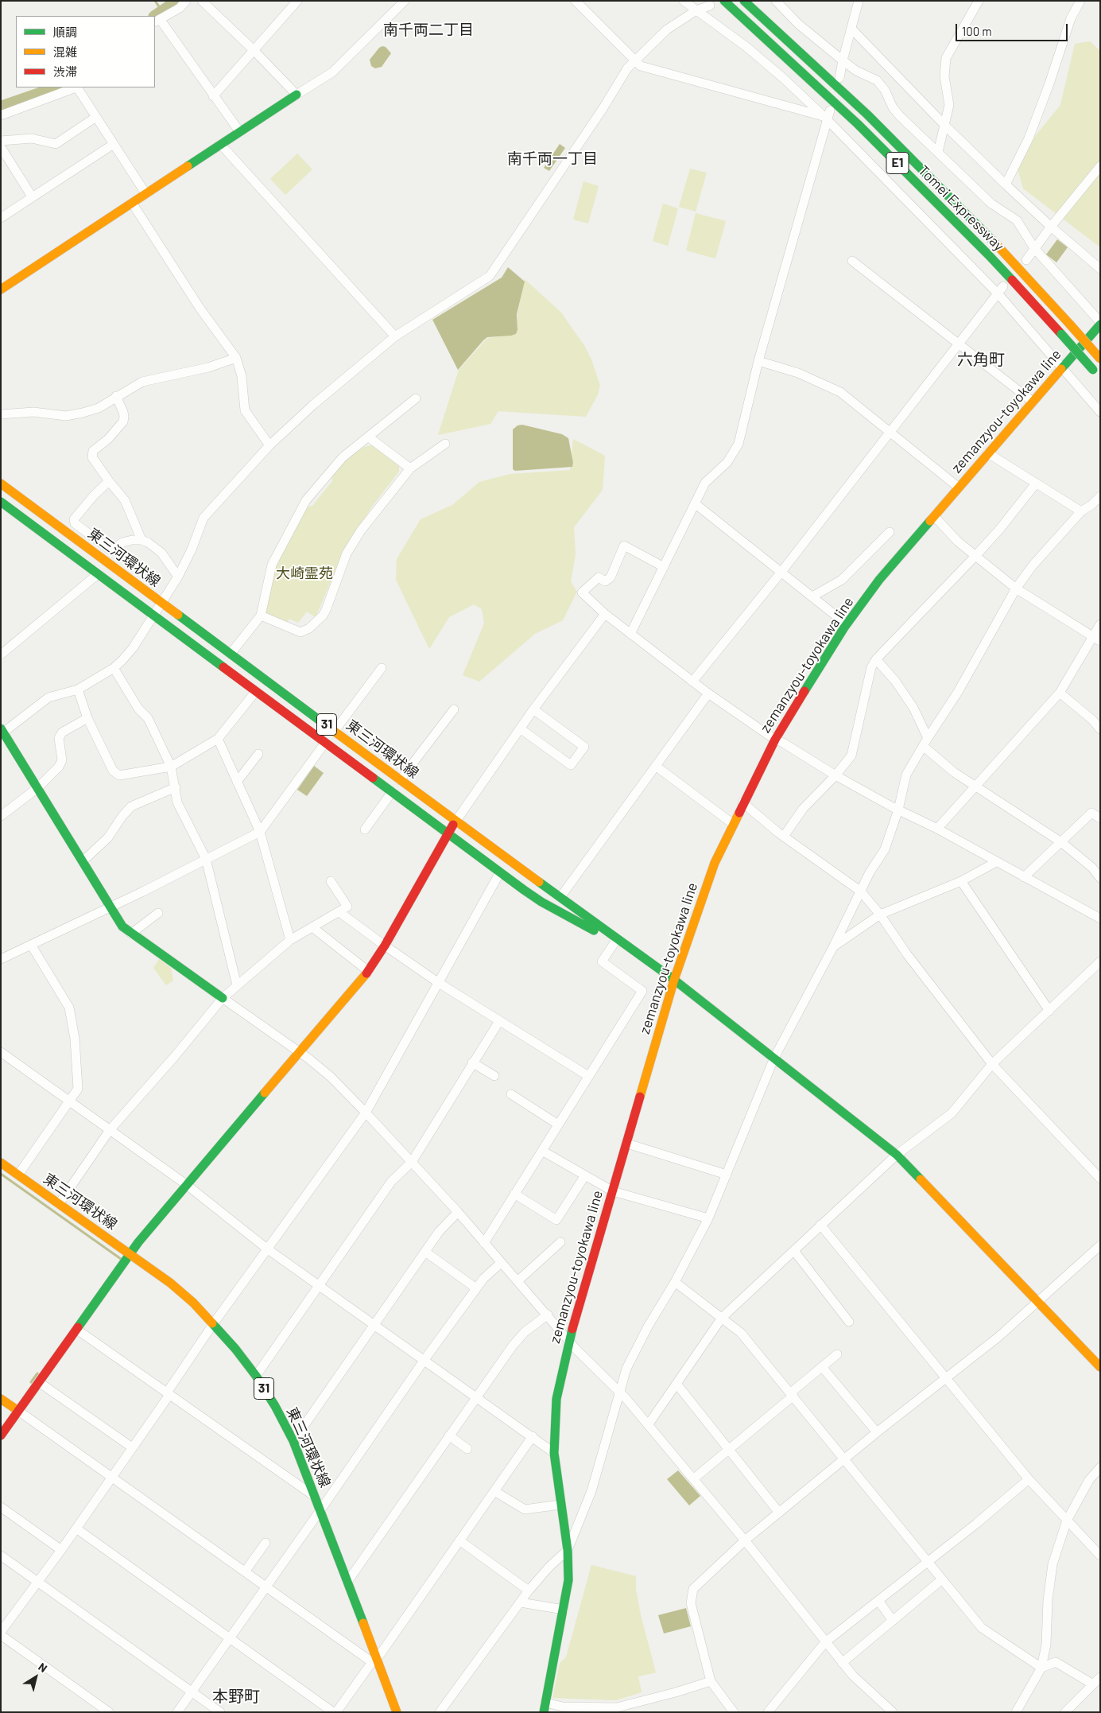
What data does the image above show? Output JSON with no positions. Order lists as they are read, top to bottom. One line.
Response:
{"streets":{"main road":["E1","Tomei Expressway","zemanzyou-toyokawa line","東三河環状線","31"]},"crossings":[["zemanzyou-toyokawa line","東三河環状線"]],"districts":["南千両二丁目","南千両一丁目","六角町","本野町"],"parks":["大崎霊苑"],"legend":["順調","混雑","渋滞"],"scale_bar":"100 m","north":"top right"}
